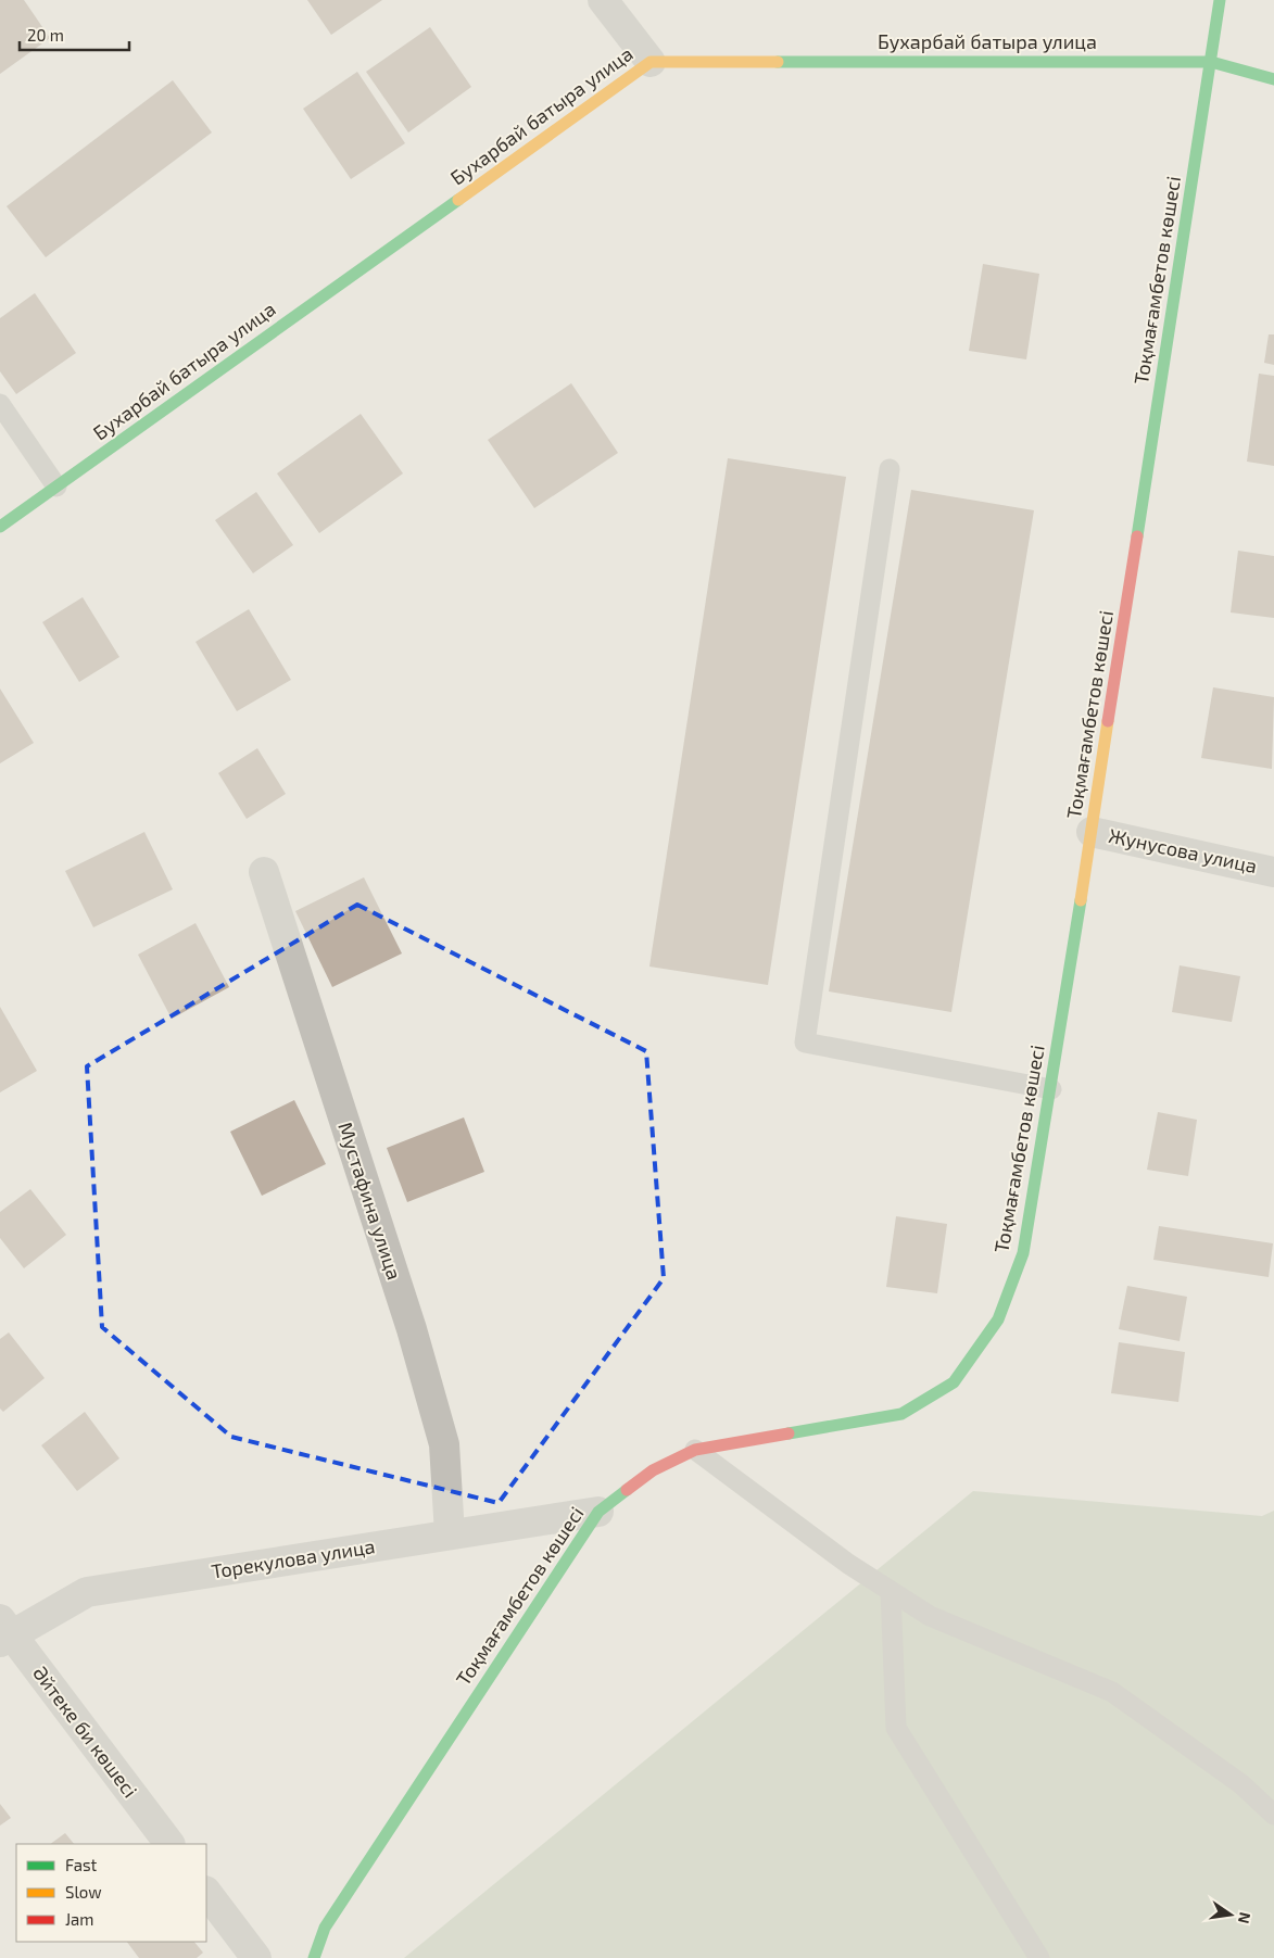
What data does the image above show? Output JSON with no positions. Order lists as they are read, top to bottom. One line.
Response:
{"streets":{"street":["Бухарбай батыра улица","Тоқмағамбетов көшесі","Жунусова улица","Мустафина улица","Торекулова улица","Әйтеке би көшесі"]},"crossings":[["Бухарбай батыра улица","Тоқмағамбетов көшесі"],["Тоқмағамбетов көшесі","Жунусова улица"],["Тоқмағамбетов көшесі","Торекулова улица"],["Мустафина улица","Торекулова улица"],["Торекулова улица","Әйтеке би көшесі"]],"legend":["Fast","Slow","Jam"],"scale_bar":"20 m","north":"right"}
